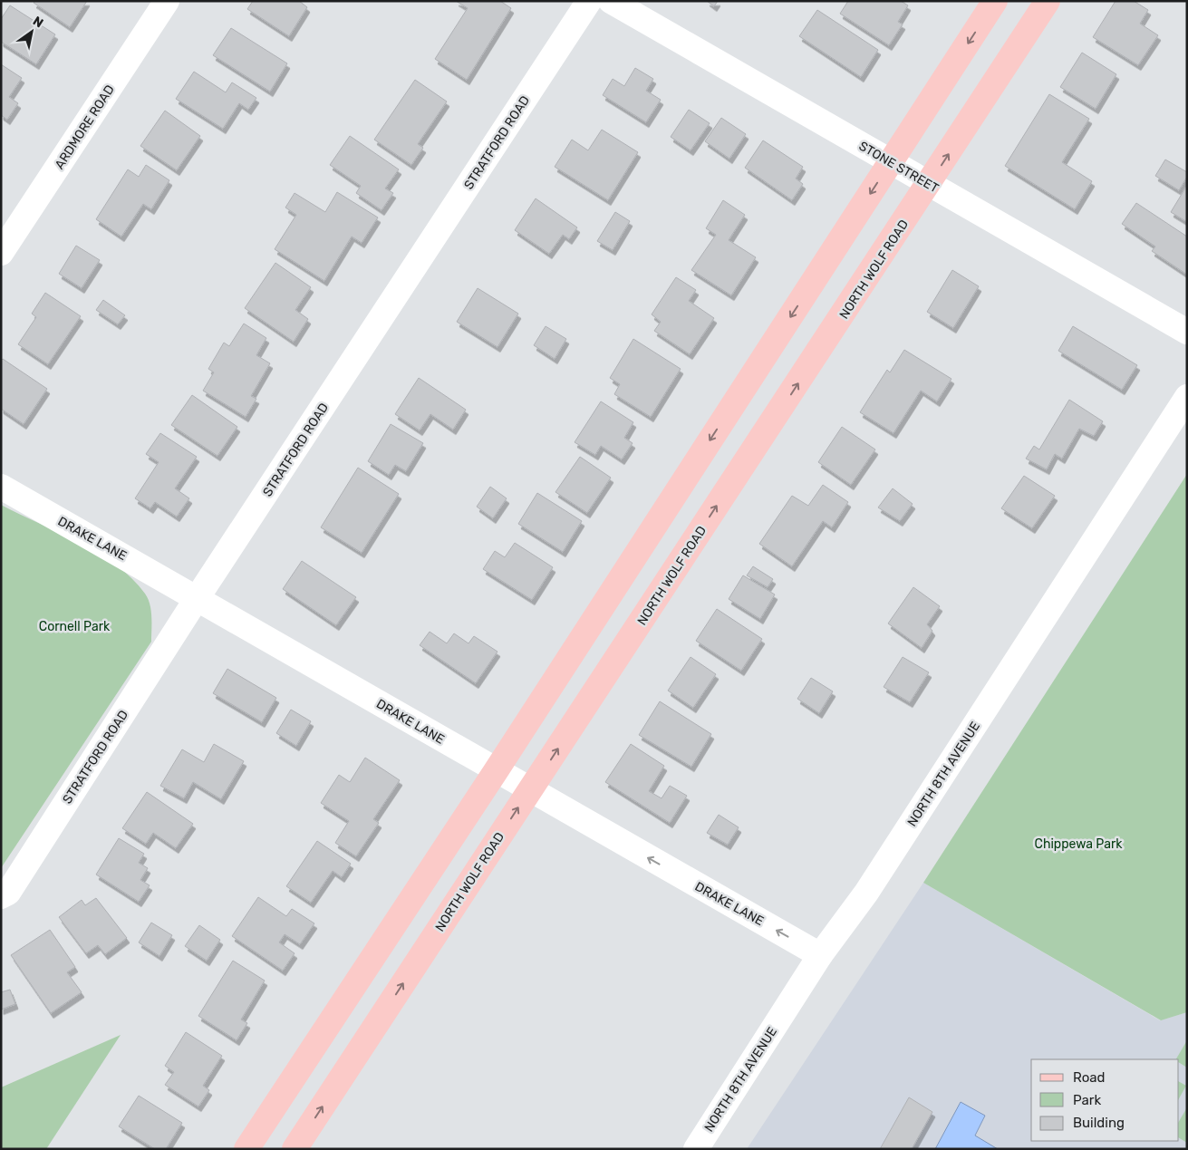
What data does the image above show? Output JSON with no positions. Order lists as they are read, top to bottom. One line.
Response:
{"streets":{"main road":["NORTH WOLF ROAD"],"street":["ARDMORE ROAD","STRATFORD ROAD","STONE STREET","DRAKE LANE","NORTH 8TH AVENUE"]},"crossings":[["STRATFORD ROAD","DRAKE LANE"],["STONE STREET","NORTH WOLF ROAD"],["NORTH WOLF ROAD","DRAKE LANE"],["DRAKE LANE","NORTH 8TH AVENUE"]],"one_way":["DRAKE LANE"],"parks":["Cornell Park","Chippewa Park"],"legend":["Road","Park","Building"],"north":"top right"}
